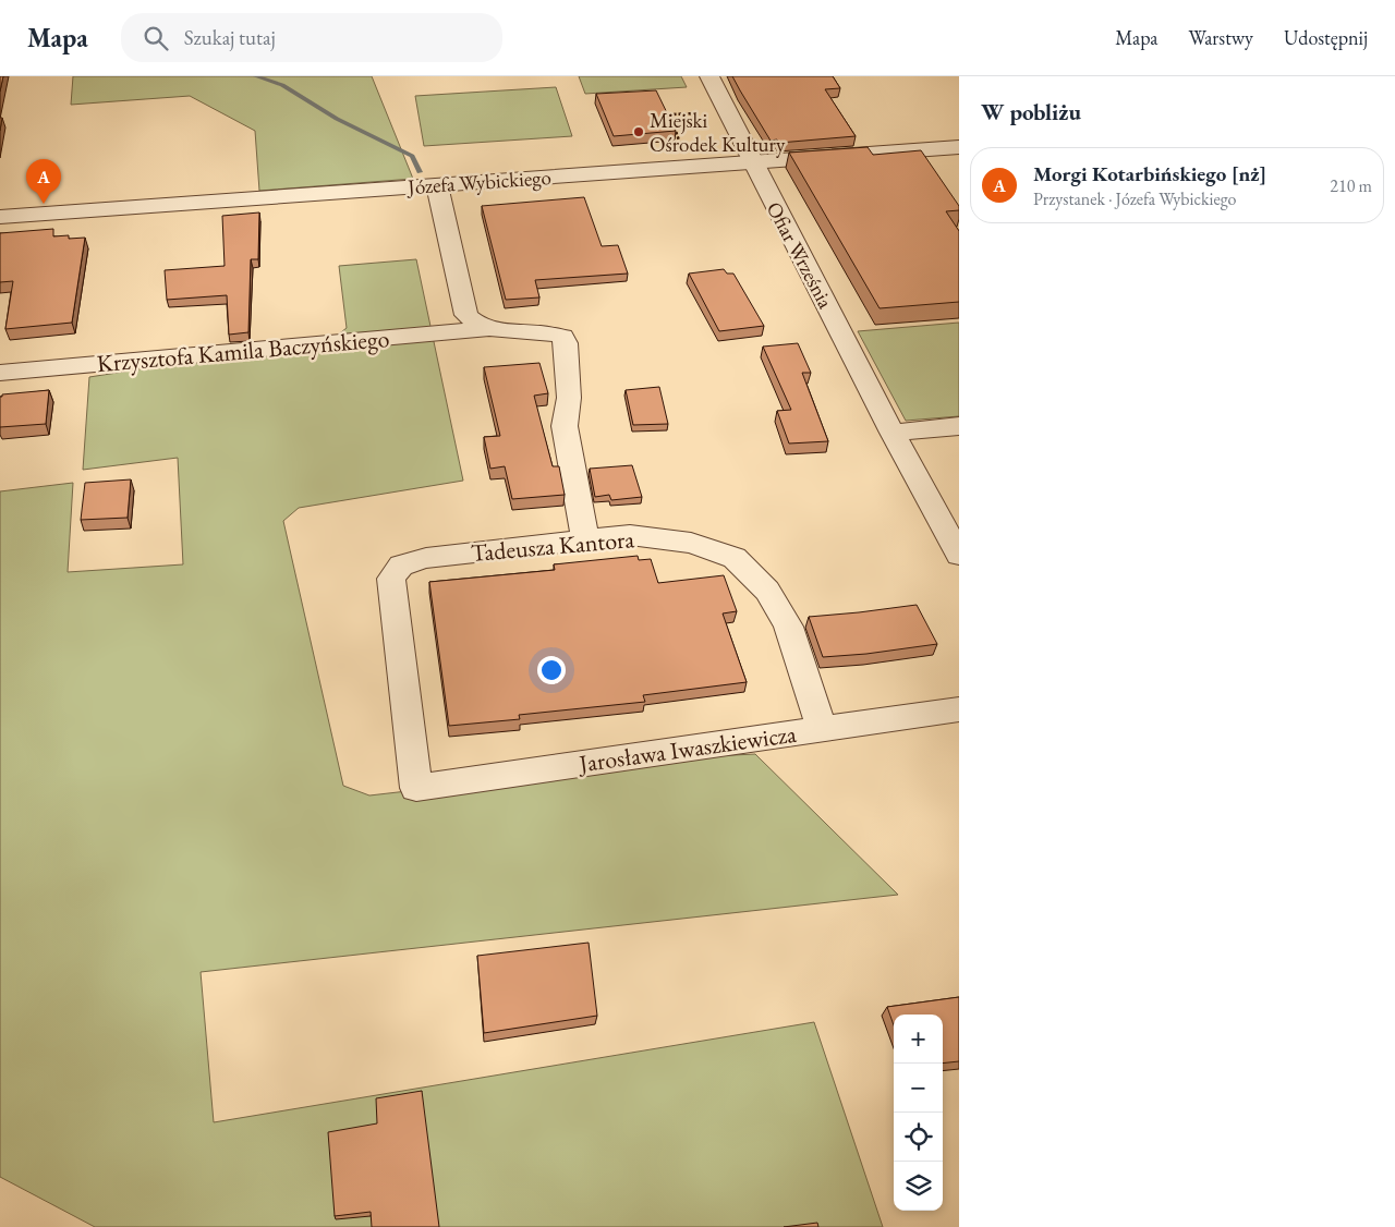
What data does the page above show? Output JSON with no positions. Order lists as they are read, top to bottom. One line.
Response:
{"streets":{"street":["Józefa Wybickiego","Ofiar Września","Krzysztofa Kamila Baczyńskiego","Tadeusza Kantora","Jarosława Iwaszkiewicza"]},"crossings":[["Józefa Wybickiego","Ofiar Września"],["Krzysztofa Kamila Baczyńskiego","Tadeusza Kantora"],["Tadeusza Kantora","Jarosława Iwaszkiewicza"]],"places":["Miejski Ośrodek Kultury"],"page":{"header":"Mapa","search":"Szukaj tutaj","nav":["Mapa","Warstwy","Udostępnij"],"heading":"W pobliżu","list":[{"mark":"A","name":"Morgi Kotarbińskiego [nż]","note":"Przystanek · Józefa Wybickiego","value":"210 m"}],"pins":"A","map_buttons":["+","−"]}}
